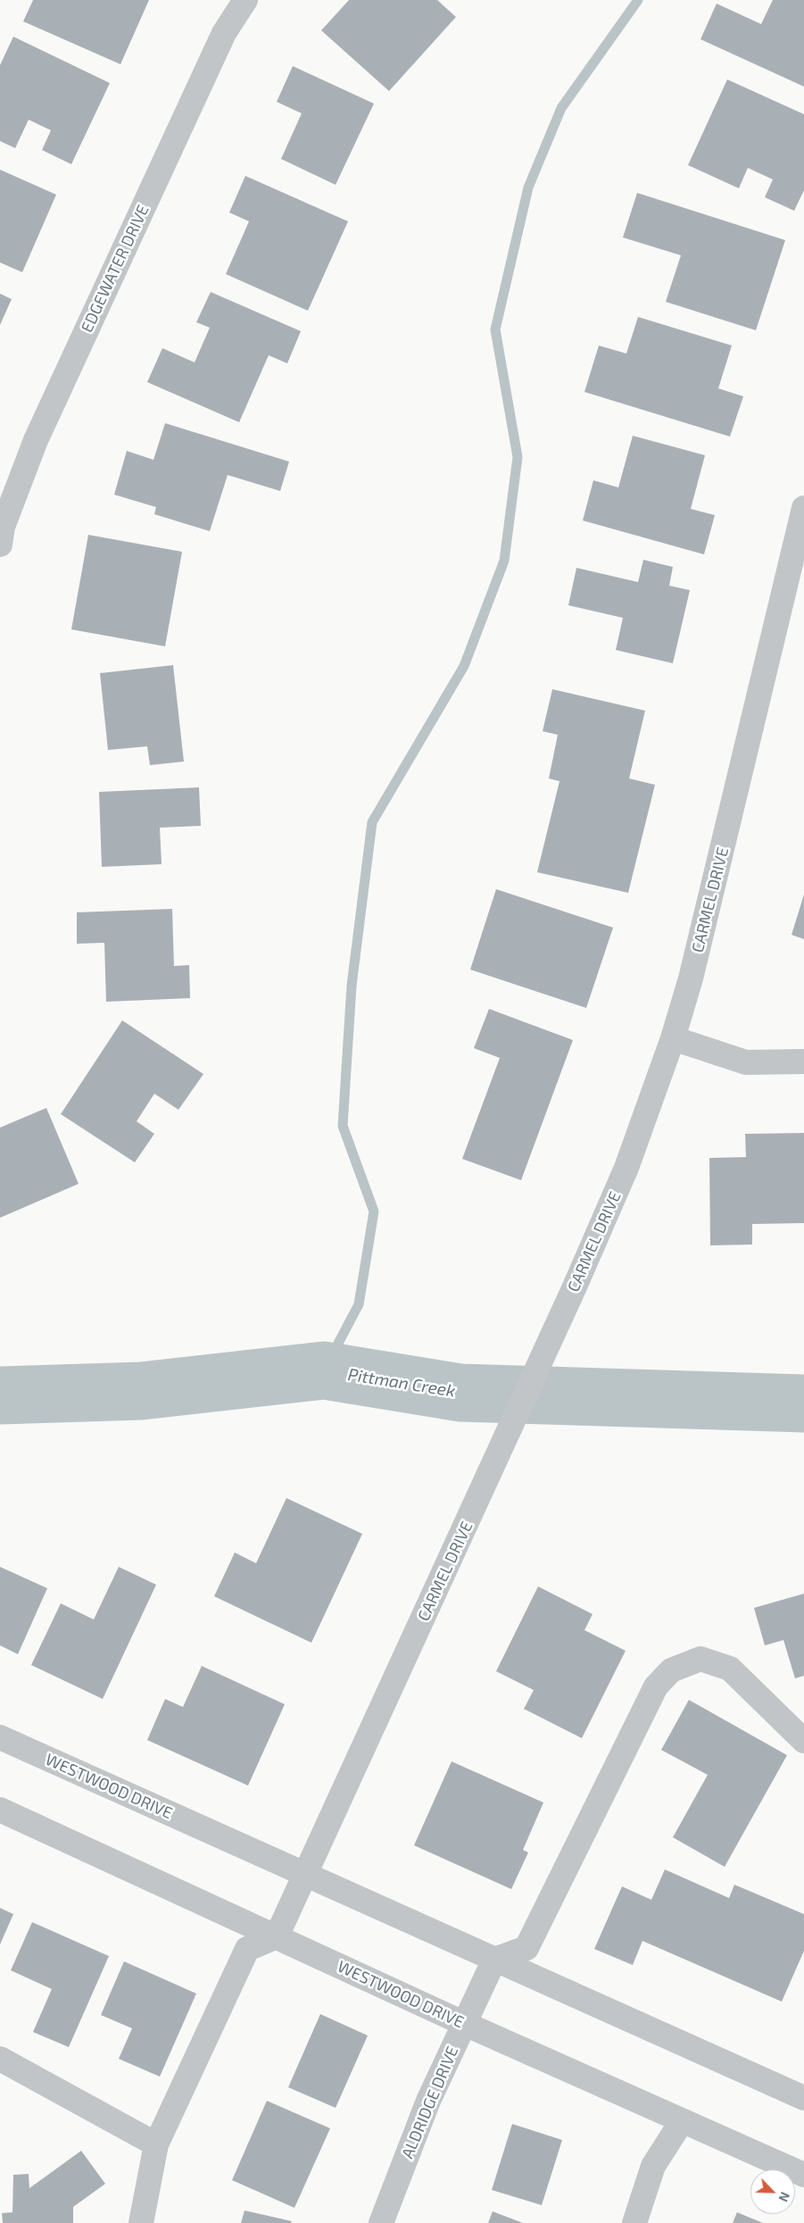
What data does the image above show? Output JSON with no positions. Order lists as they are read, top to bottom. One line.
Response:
{"streets":{"street":["EDGEWATER DRIVE","CARMEL DRIVE","WESTWOOD DRIVE","ALDRIDGE DRIVE"]},"crossings":[["CARMEL DRIVE","WESTWOOD DRIVE"],["WESTWOOD DRIVE","ALDRIDGE DRIVE"]],"water":["Pittman Creek"],"north":"bottom right"}
